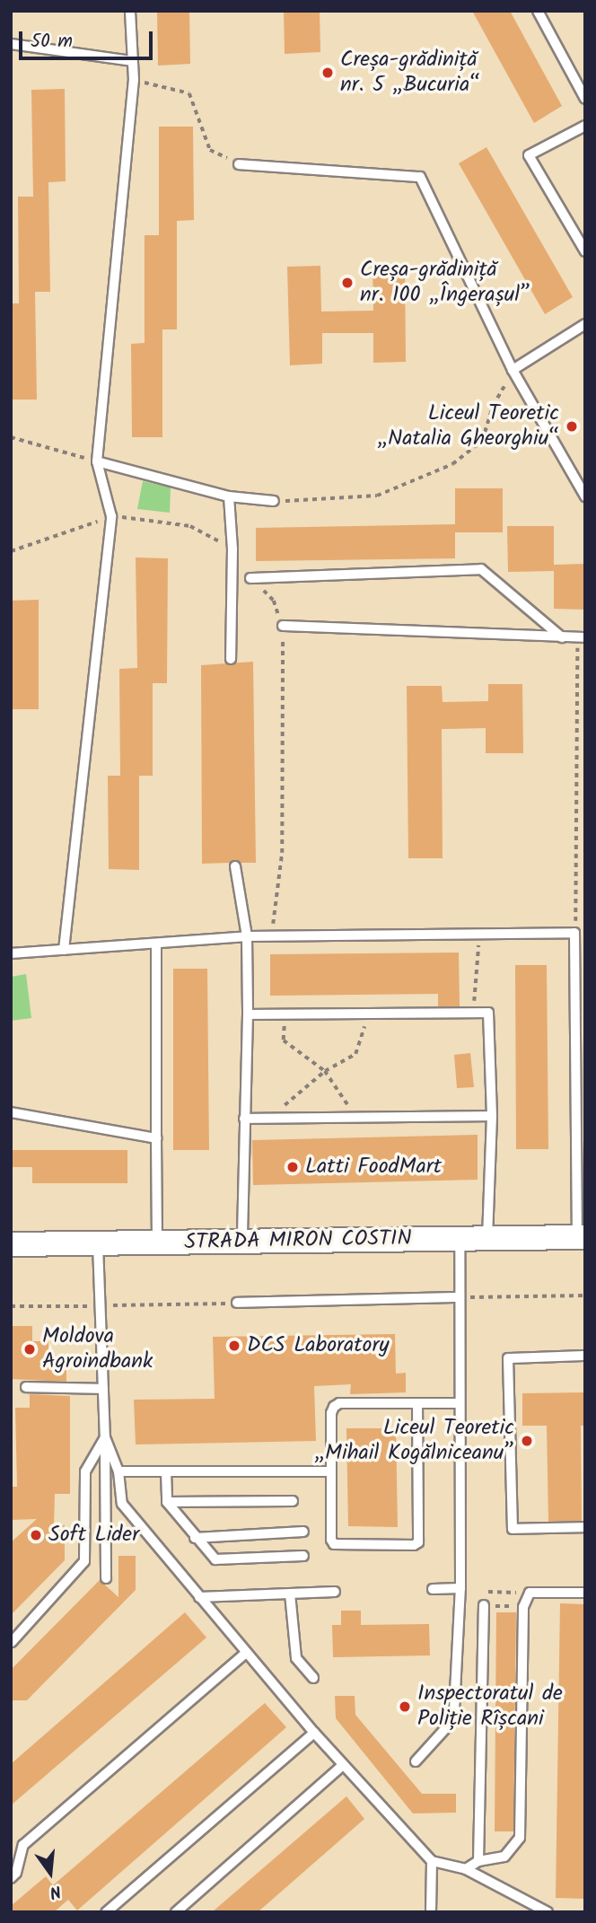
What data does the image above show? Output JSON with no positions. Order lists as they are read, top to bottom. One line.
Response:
{"streets":{"street":["STRADA MIRON COSTIN"]},"places":["Creșa-grădiniță nr. 5 „Bucuria“","Creșa-grădiniță nr. 100 „Îngerașul”","Liceul Teoretic „Natalia Gheorghiu“","Latti FoodMart","DCS Laboratory","Moldova Agroindbank","Liceul Teoretic „Mihail Kogălniceanu”","Soft Lider","Inspectoratul de Poliție Rîșcani"],"scale_bar":"50 m","north":"bottom"}
